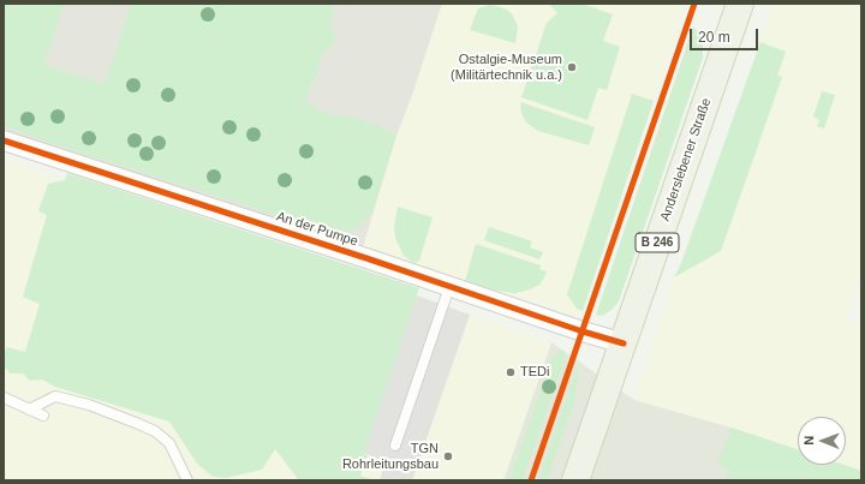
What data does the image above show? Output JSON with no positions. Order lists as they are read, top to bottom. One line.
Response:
{"streets":{"main road":["Anderslebener Straße","B 246"],"street":["An der Pumpe"]},"crossings":[["Anderslebener Straße","An der Pumpe"]],"places":["Ostalgie-Museum (Militärtechnik u.a.)","TEDi","TGN Rohrleitungsbau"],"scale_bar":"20 m","north":"left"}
